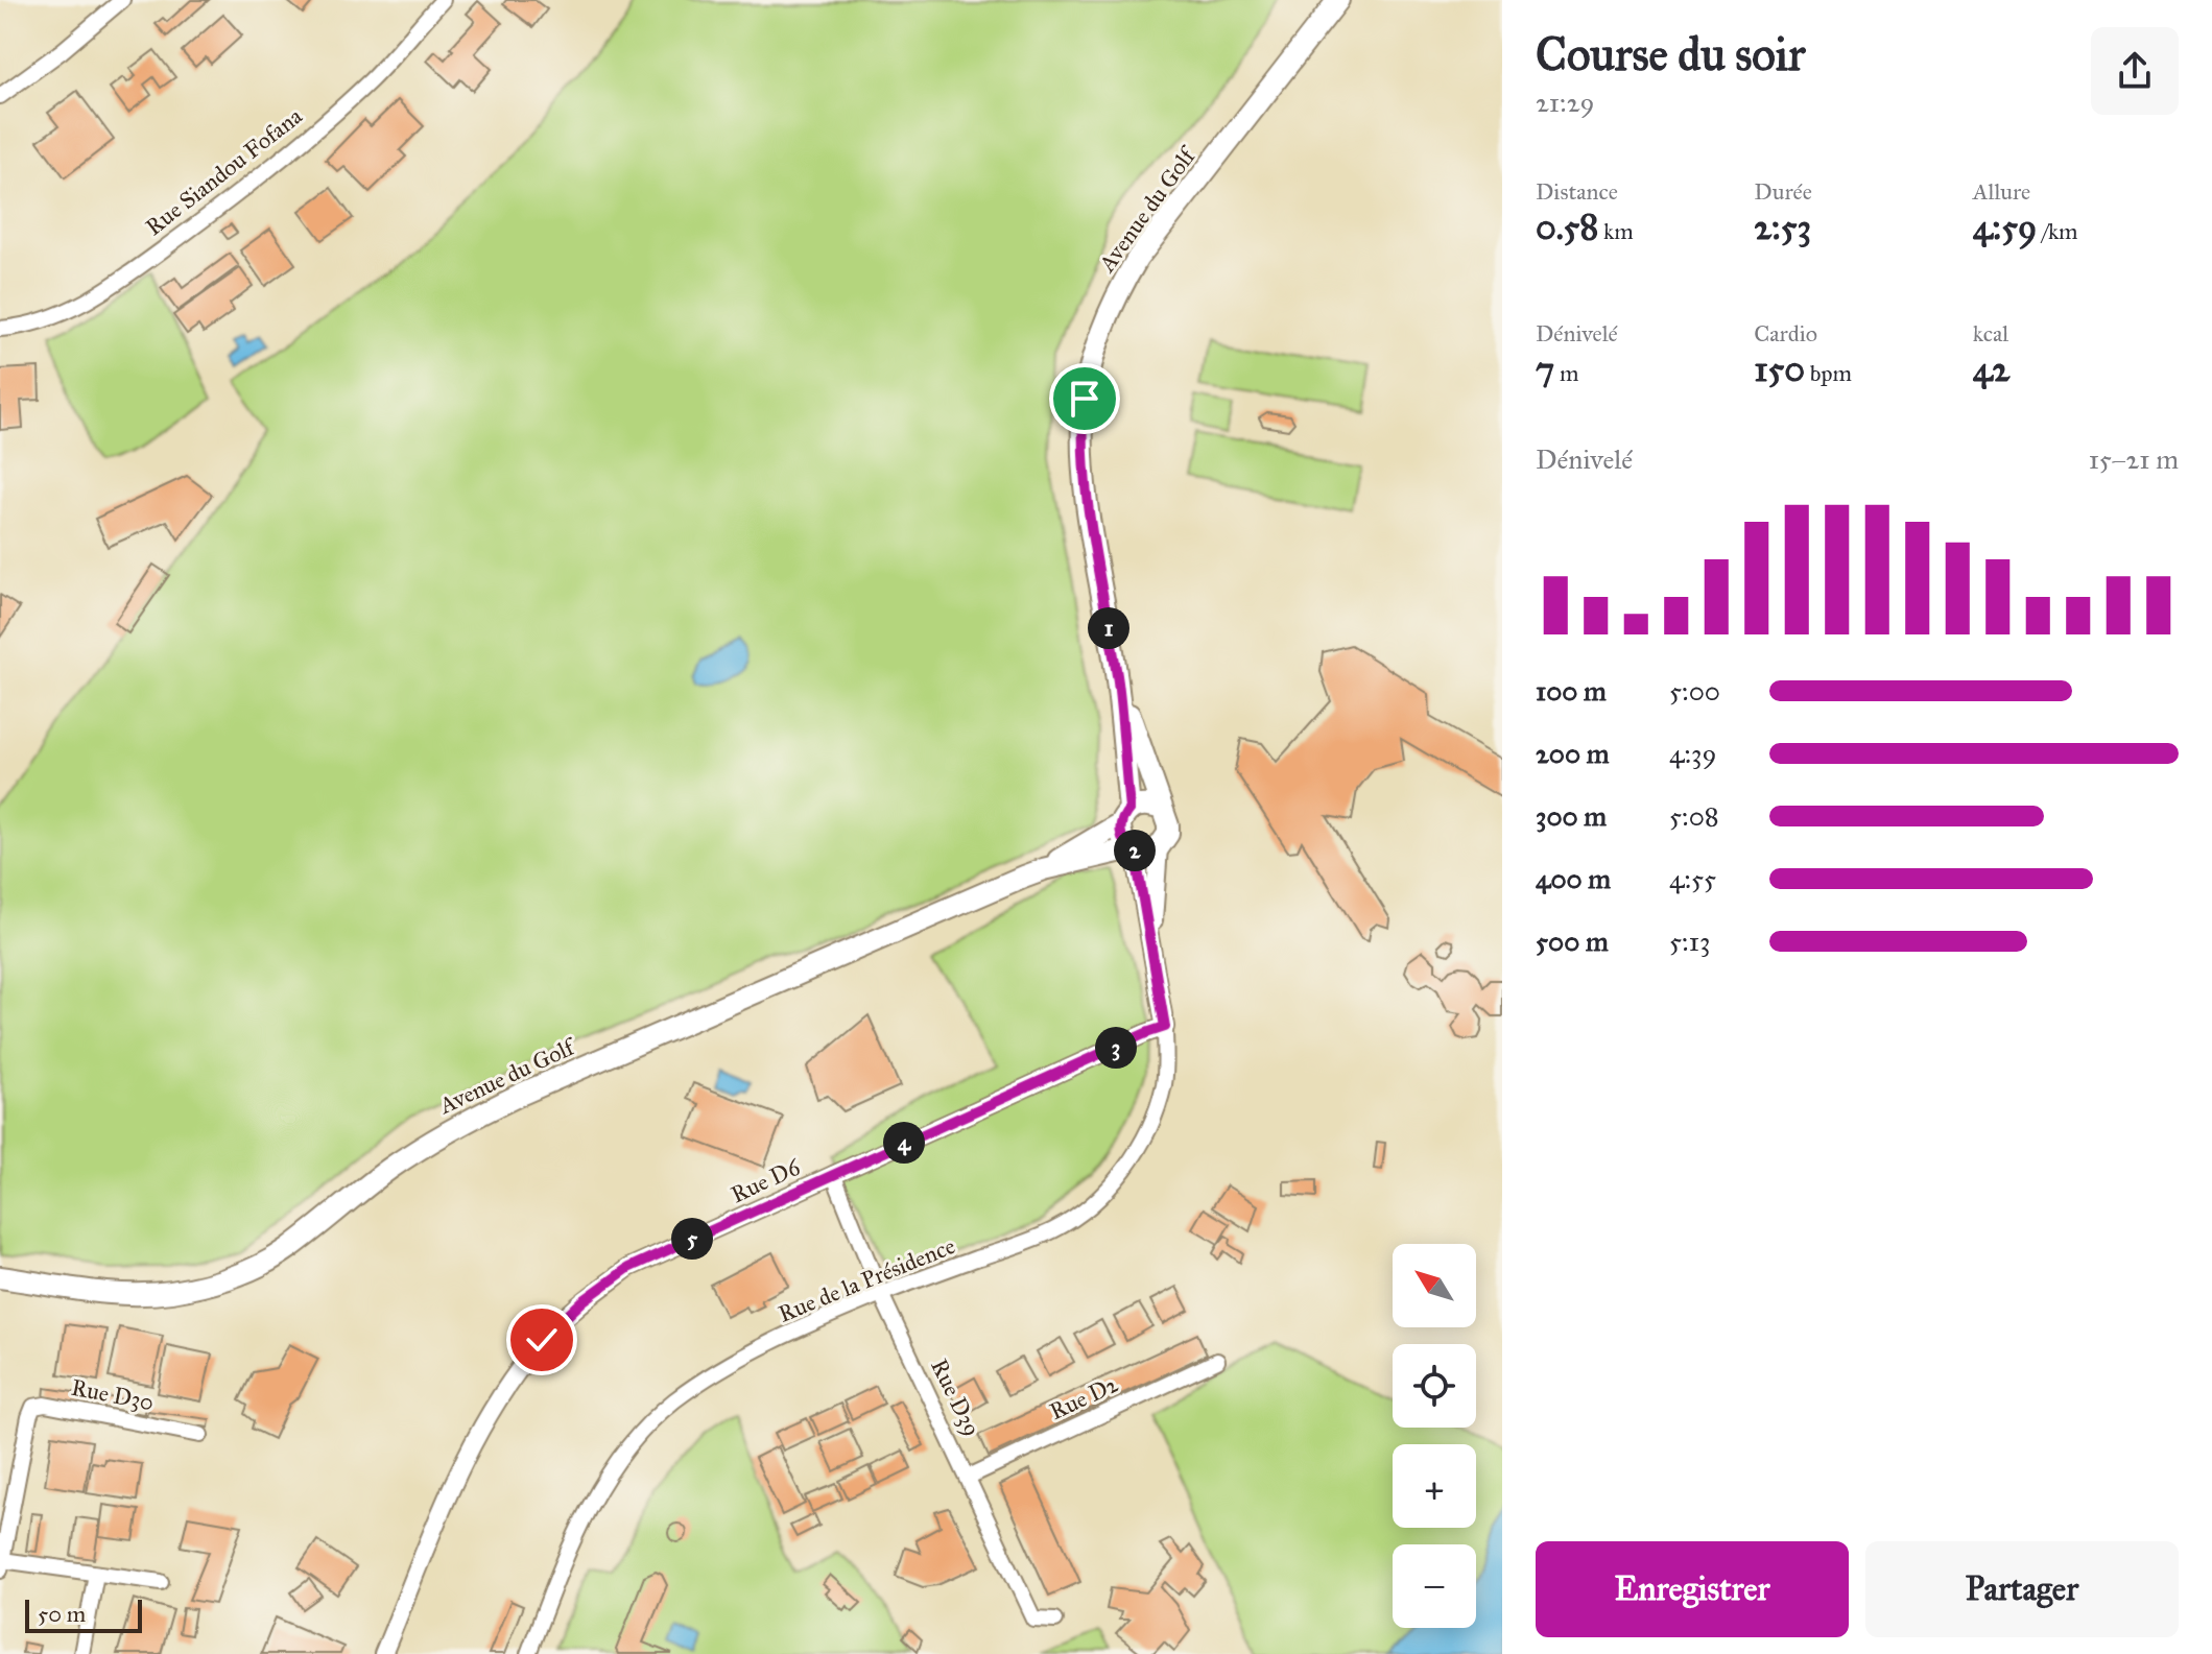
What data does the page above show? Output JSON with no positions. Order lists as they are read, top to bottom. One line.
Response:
{"streets":{"main road":["Avenue du Golf"],"street":["Rue Siandou Fofana","Rue D6","Rue de la Présidence","Rue D30","Rue D39","Rue D2"]},"crossings":[["Avenue du Golf","Rue de la Présidence"],["Rue D6","Rue de la Présidence"],["Rue D6","Rue D39"],["Rue de la Présidence","Rue D39"],["Rue D39","Rue D2"]],"scale_bar":"50 m","north":"top left","page":{"heading":["Course du soir","21:29"],"stats":[["Distance","0.58 km"],["Durée","2:53"],["Allure","4:59 /km"],["Dénivelé","7 m"],["Cardio","150 bpm"],["kcal","42"]],"chart":["Dénivelé","15–21 m"],"pins":["1","2","3","4","5"],"list":[{"name":"100 m","note":"5:00"},{"name":"200 m","note":"4:39"},{"name":"300 m","note":"5:08"},{"name":"400 m","note":"4:55"},{"name":"500 m","note":"5:13"}],"map_buttons":["+","−"],"buttons":["Enregistrer","Partager"],"scale":"50 m"}}
